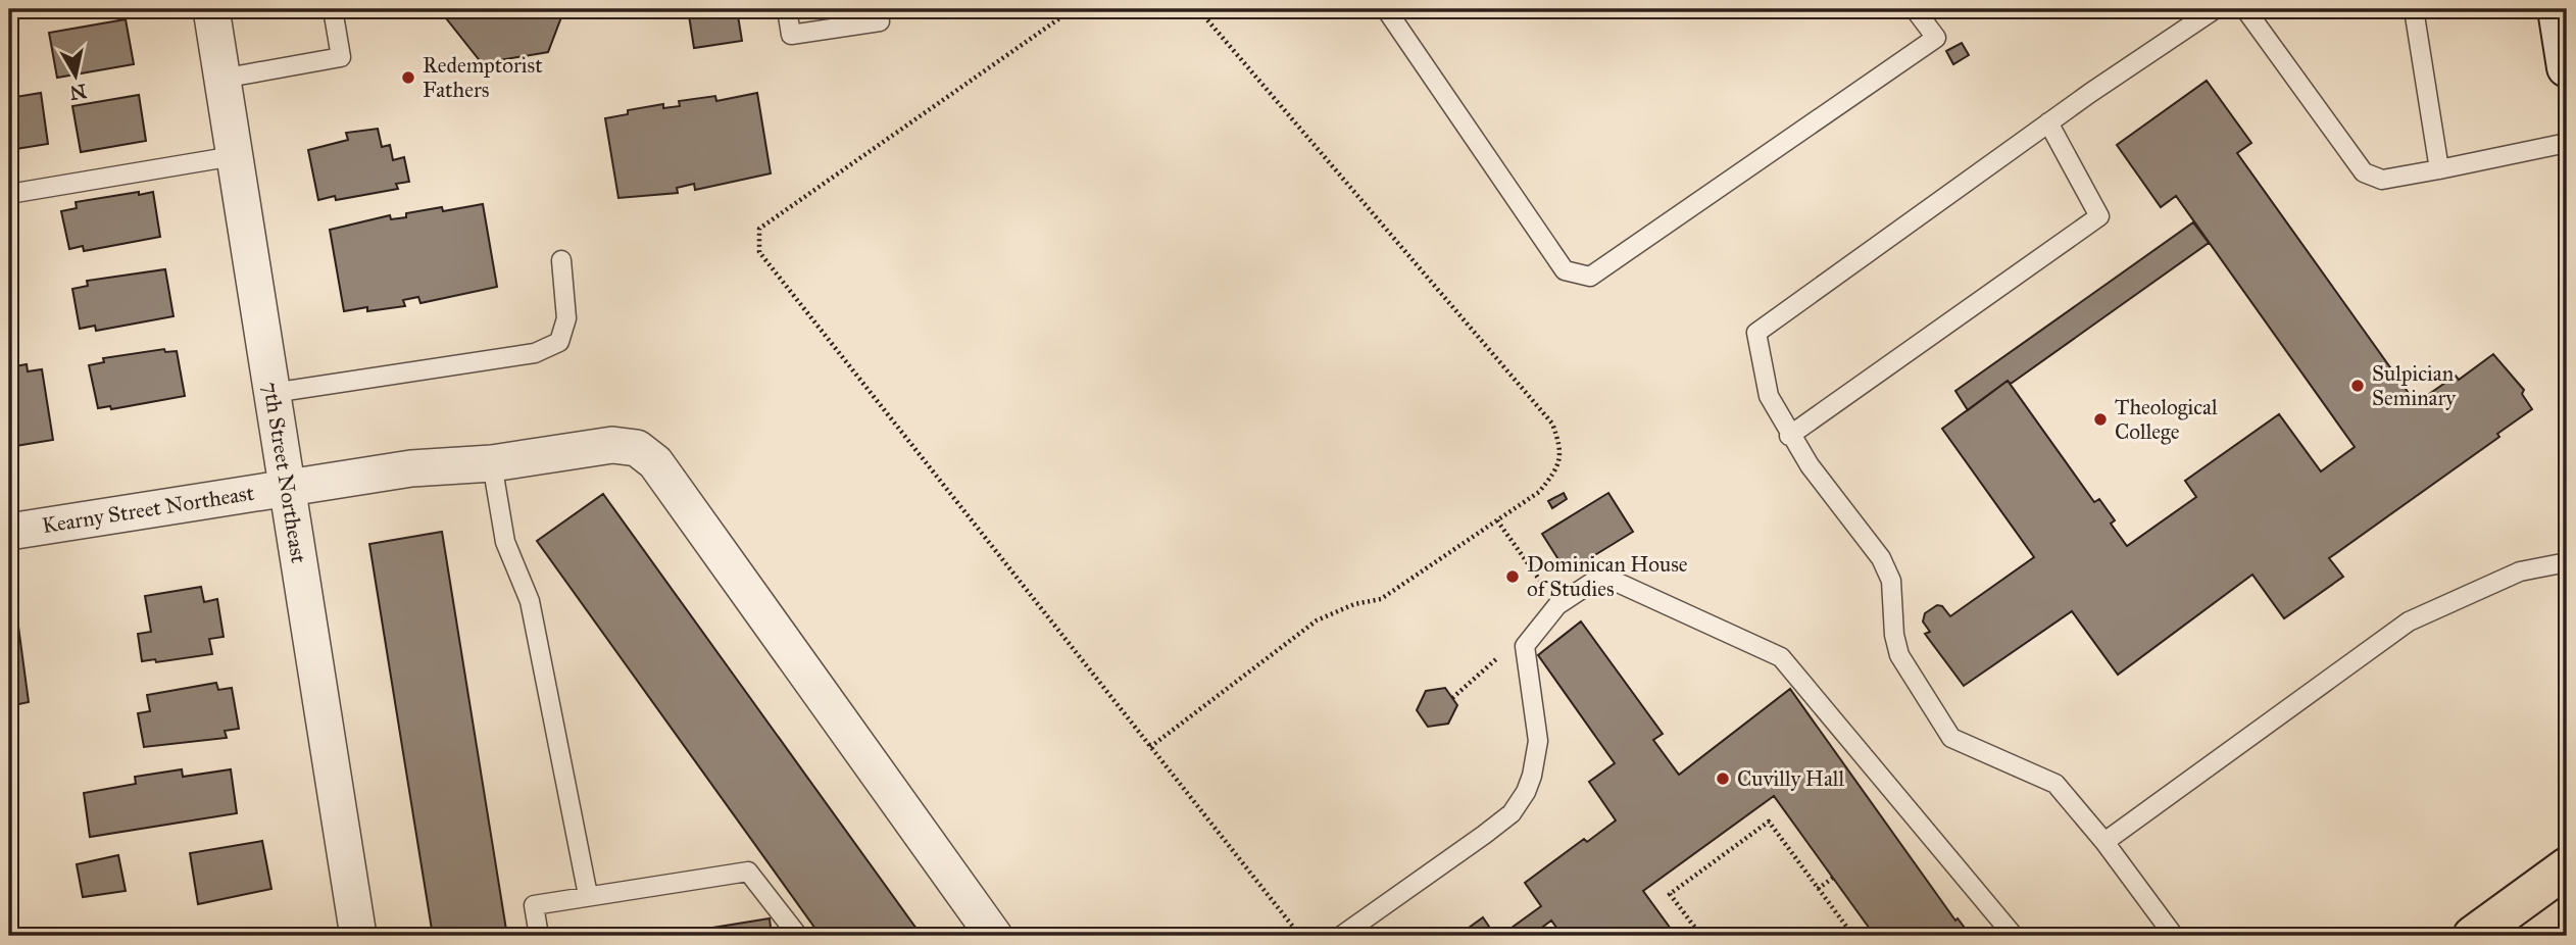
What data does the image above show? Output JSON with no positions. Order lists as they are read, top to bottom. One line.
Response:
{"streets":{"street":["7th Street Northeast","Kearny Street Northeast"]},"crossings":[["7th Street Northeast","Kearny Street Northeast"]],"places":["Redemptorist Fathers","Sulpician Seminary","Theological College","Dominican House of Studies","Cuvilly Hall"],"north":"bottom"}
